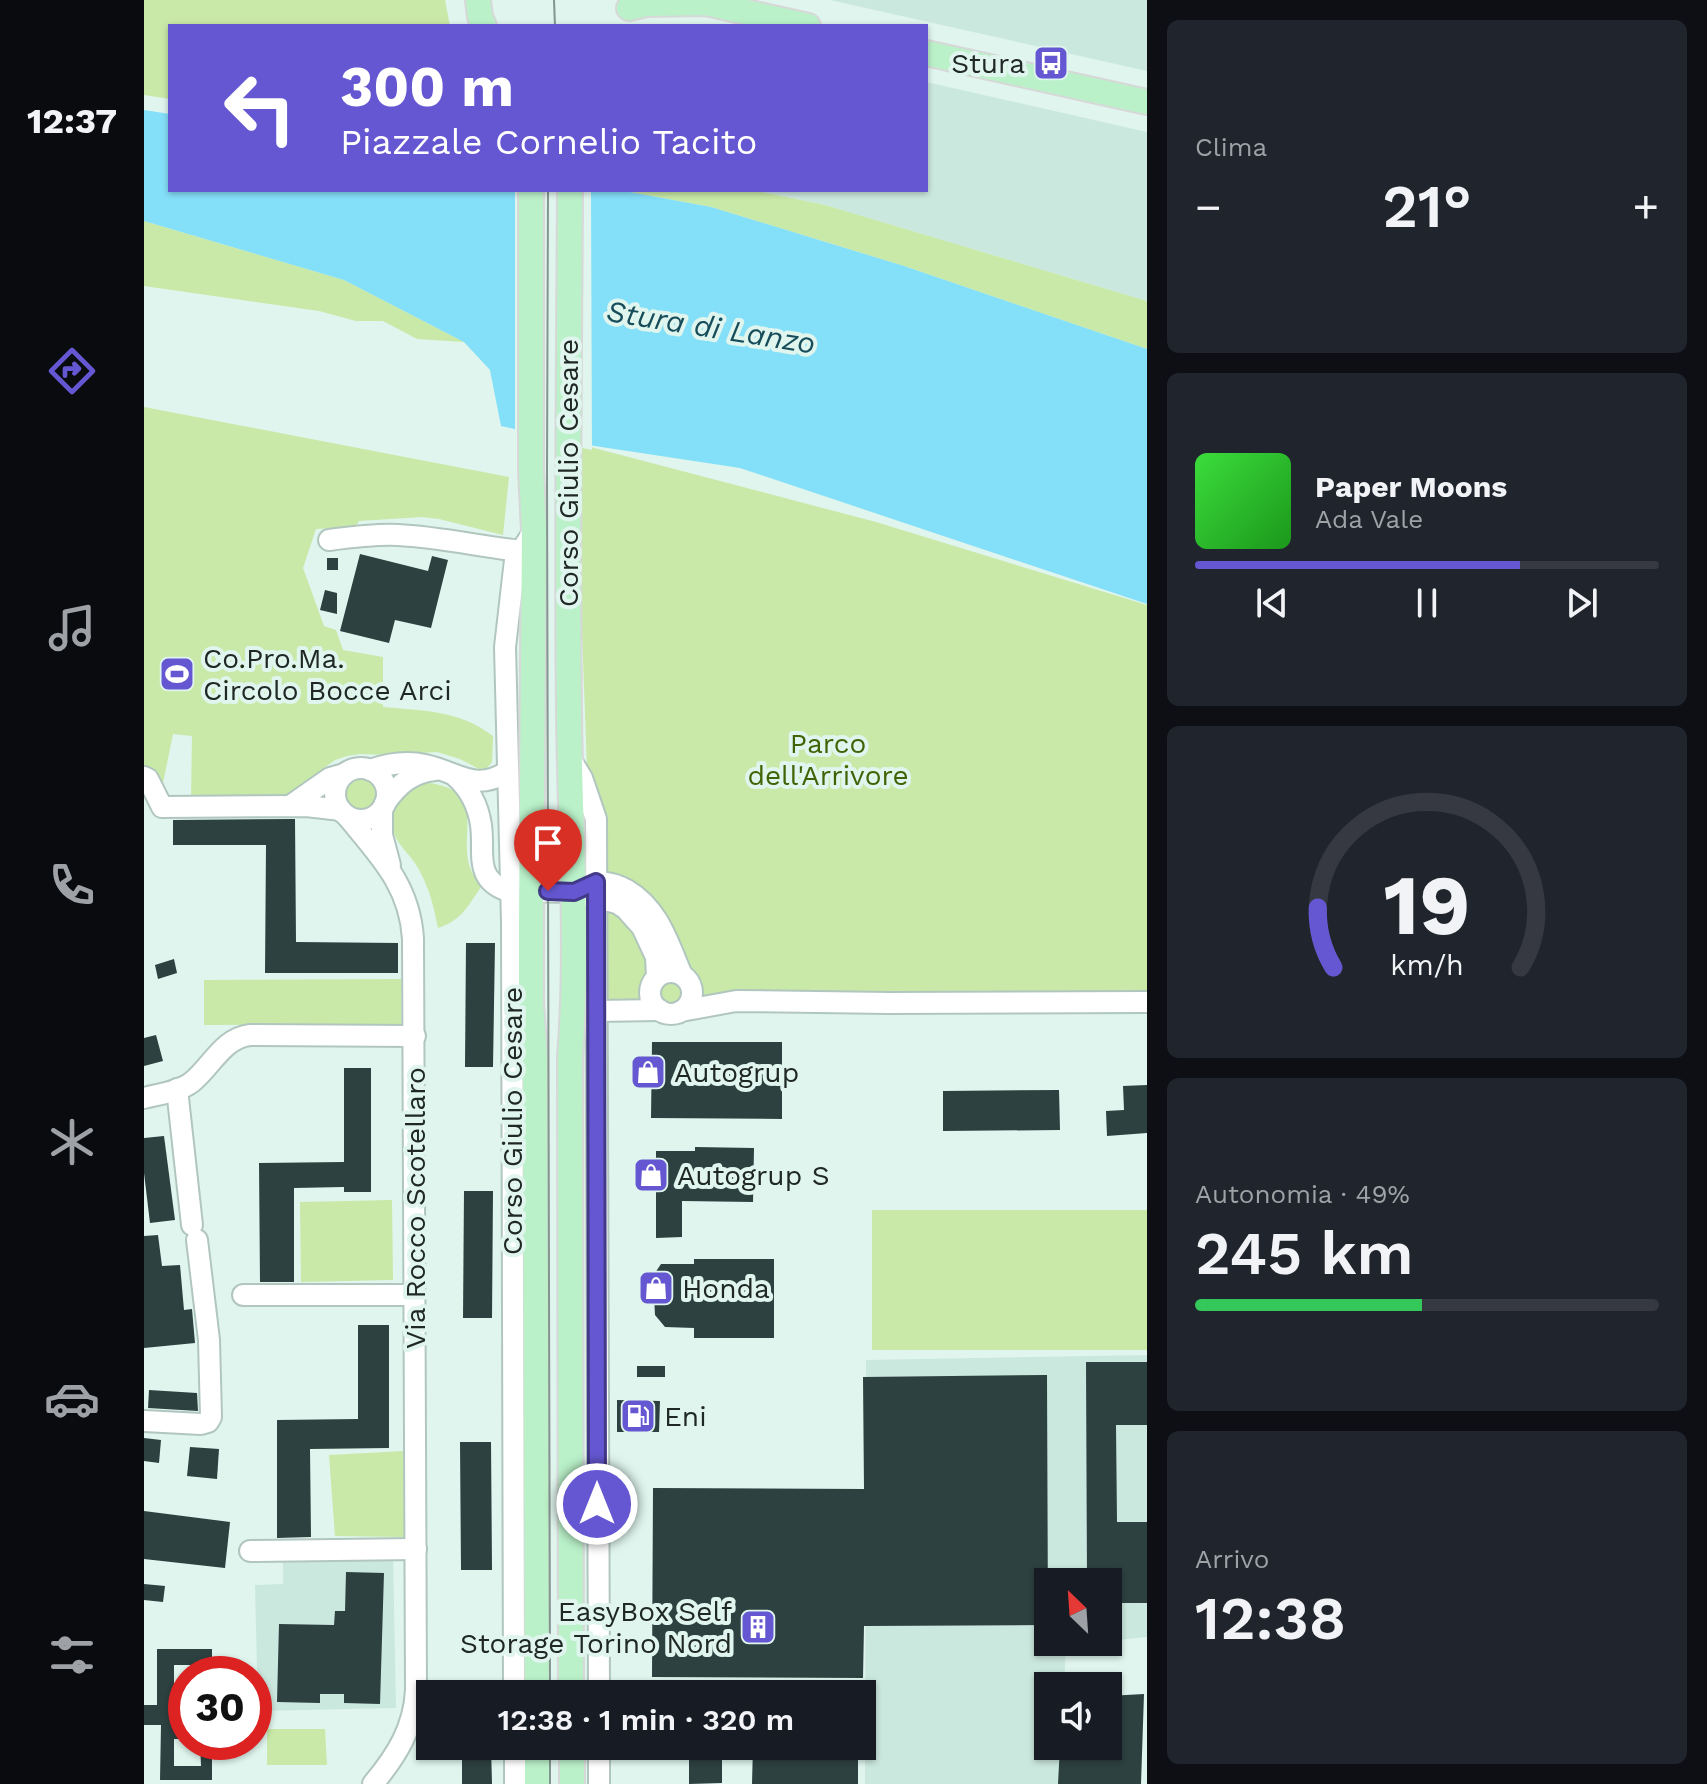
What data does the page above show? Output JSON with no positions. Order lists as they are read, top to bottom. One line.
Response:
{"streets":{"main road":["Corso Giulio Cesare"],"street":["Via Rocco Scotellaro"]},"water":["Stura di Lanzo"],"parks":["Parco dell'Arrivore"],"places":{"bus stop":["Stura"],"sports":["Co.Pro.Ma. Circolo Bocce Arci"],"shop":["Autogrup","Autogrup S","Honda"],"fuel station":["Eni"],"building":["EasyBox Self Storage Torino Nord"]},"north":"top left","page":{"tabs":"12:37","tile":["Clima",["Autonomia · 49%","245 km"],["Arrivo","12:38"]],"turn":["300 m","Piazzale Cornelio Tacito"],"heat":["−","21°","+"],"song":["Paper Moons","Ada Vale"],"limit":"30","trip":"12:38 · 1 min · 320 m","gauge":["19","km/h"]}}
